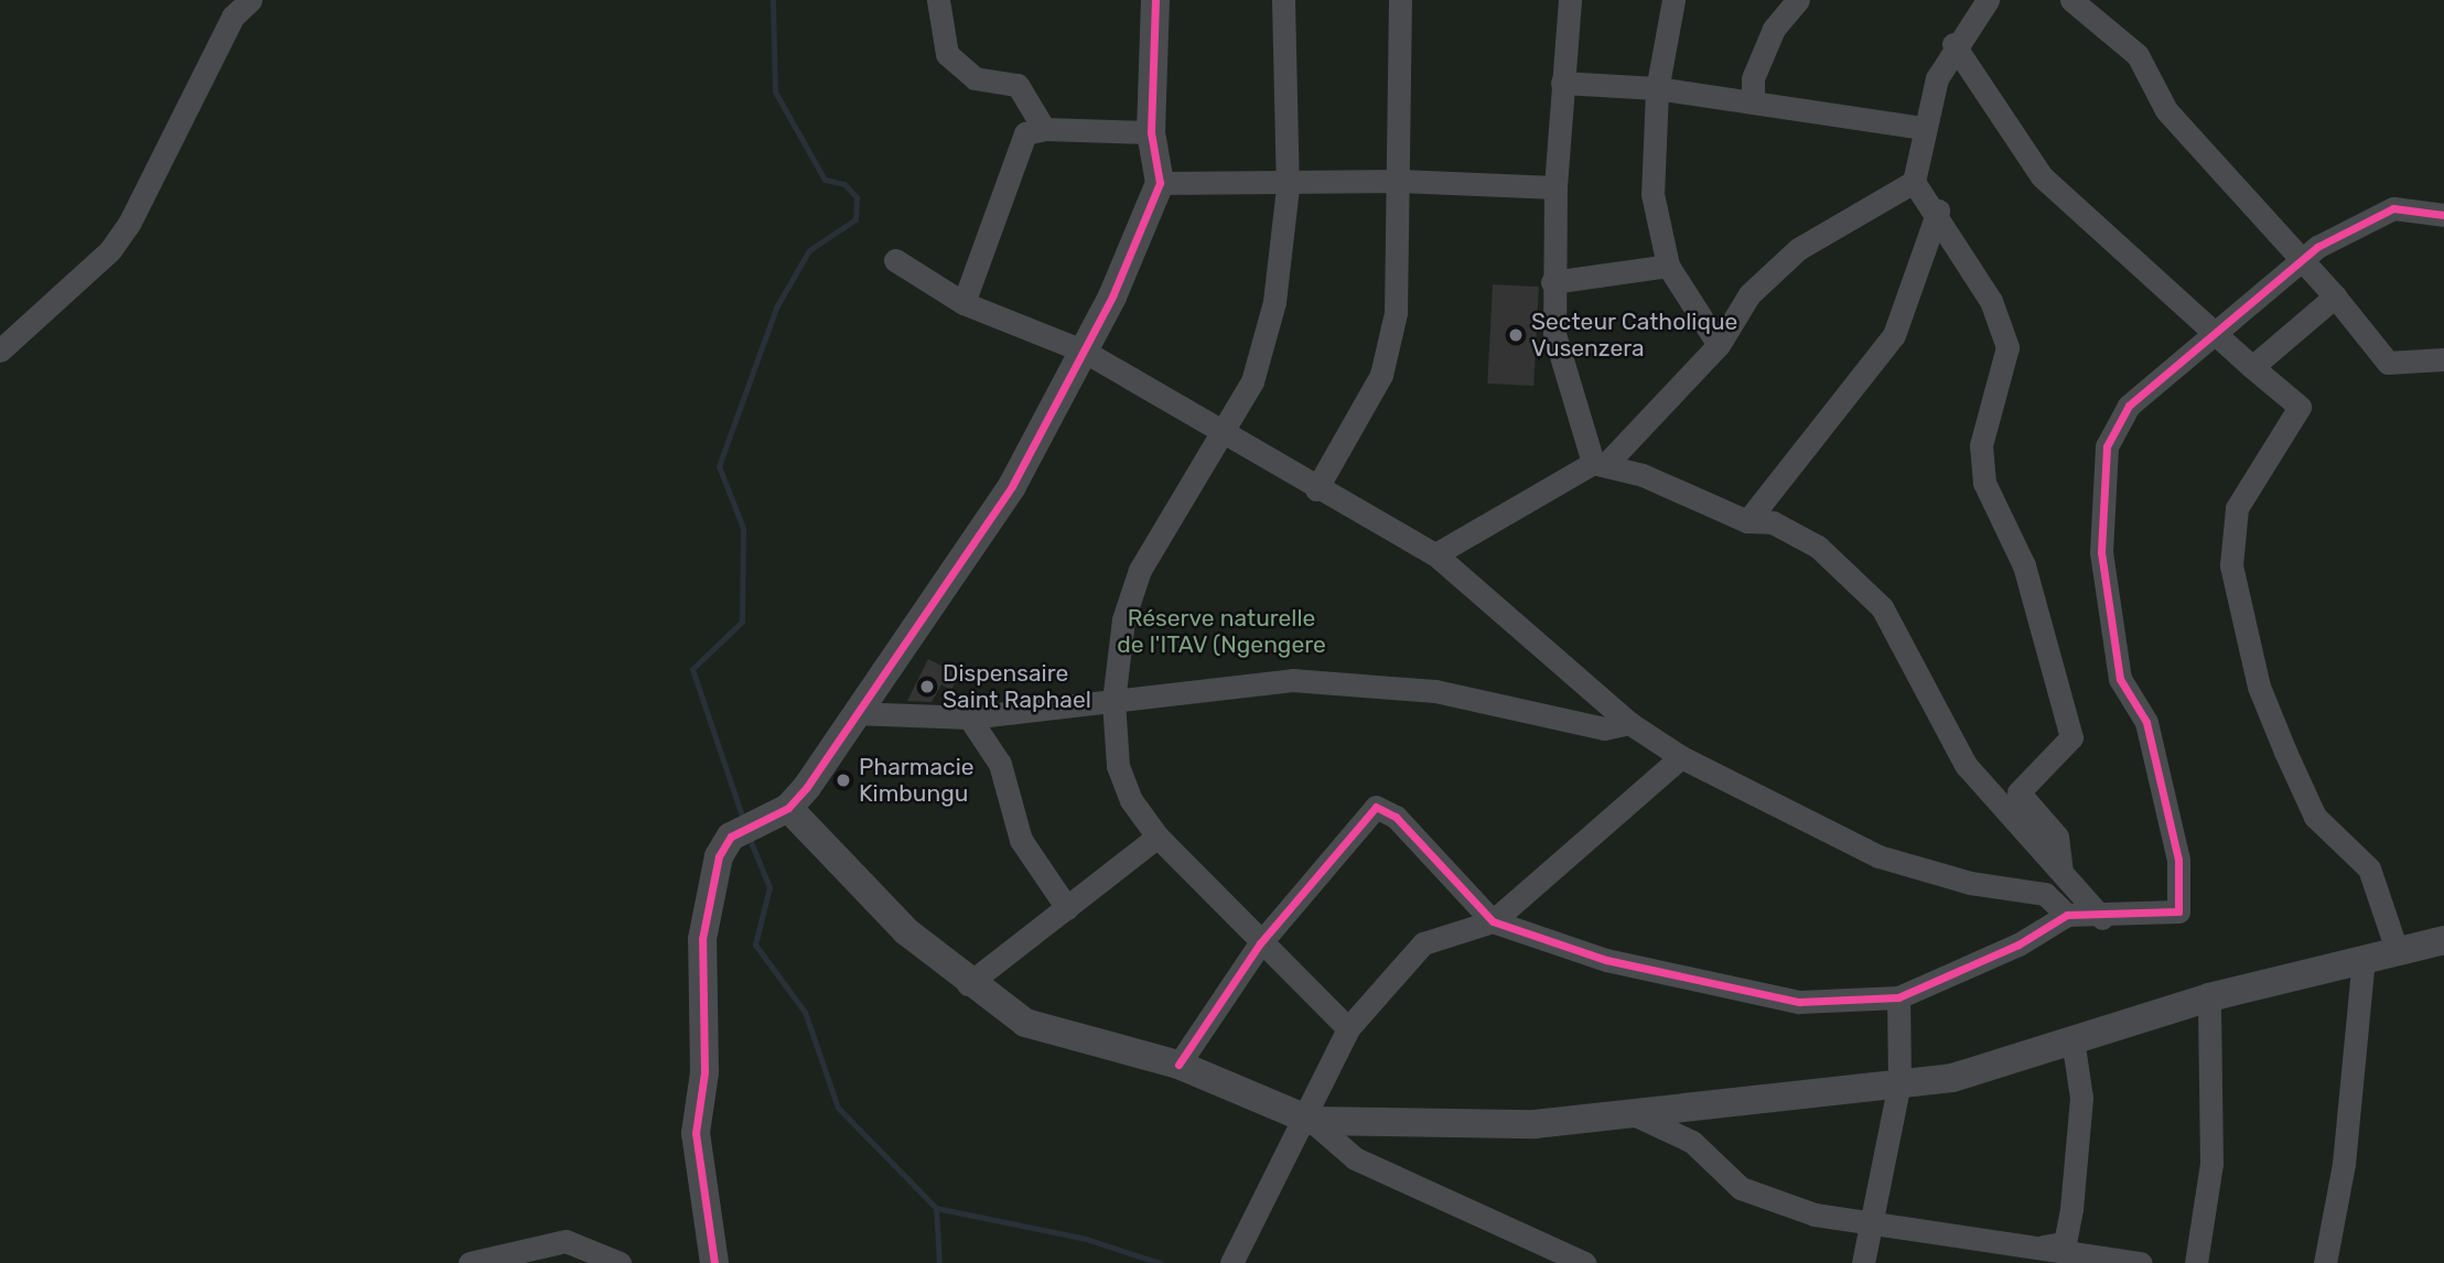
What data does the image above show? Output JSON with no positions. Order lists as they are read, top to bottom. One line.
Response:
{"parks":["Réserve naturelle de l'ITAV (Ngengere"],"places":["Secteur Catholique Vusenzera","Dispensaire Saint Raphael","Pharmacie Kimbungu"]}
